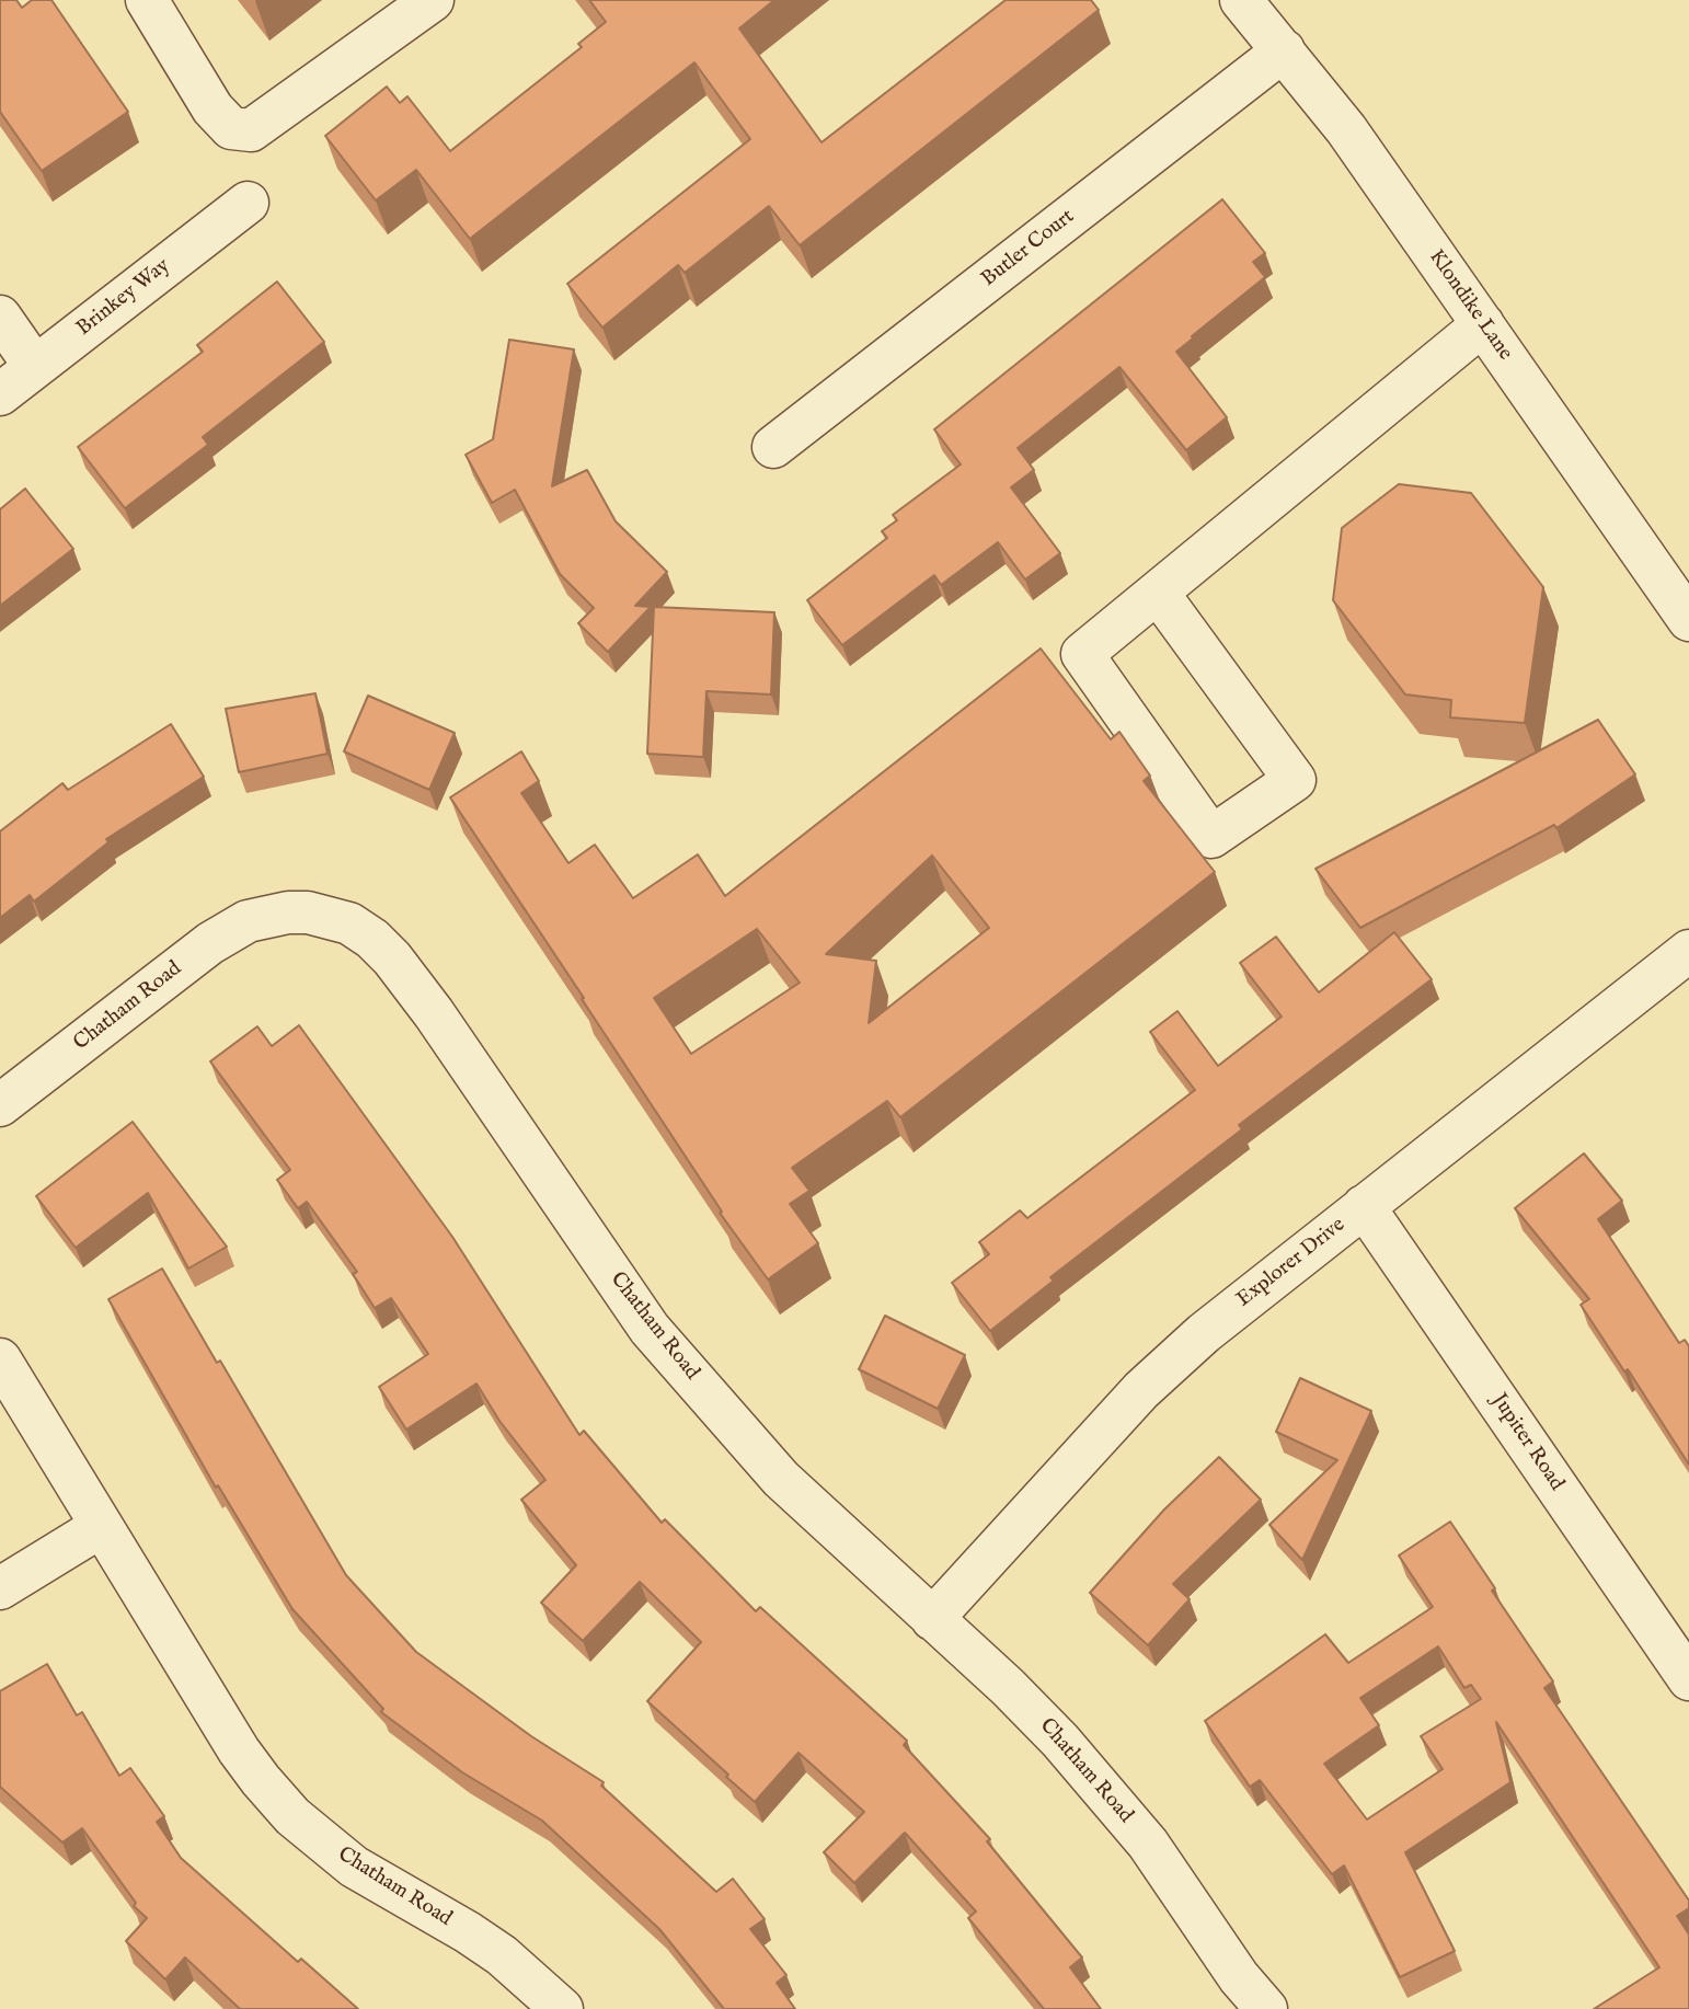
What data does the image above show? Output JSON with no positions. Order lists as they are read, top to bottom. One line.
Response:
{"streets":{"street":["Butler Court","Brinkey Way","Klondike Lane","Chatham Road","Explorer Drive","Jupiter Road"]},"crossings":[["Butler Court","Klondike Lane"],["Chatham Road","Explorer Drive"],["Explorer Drive","Jupiter Road"]]}
